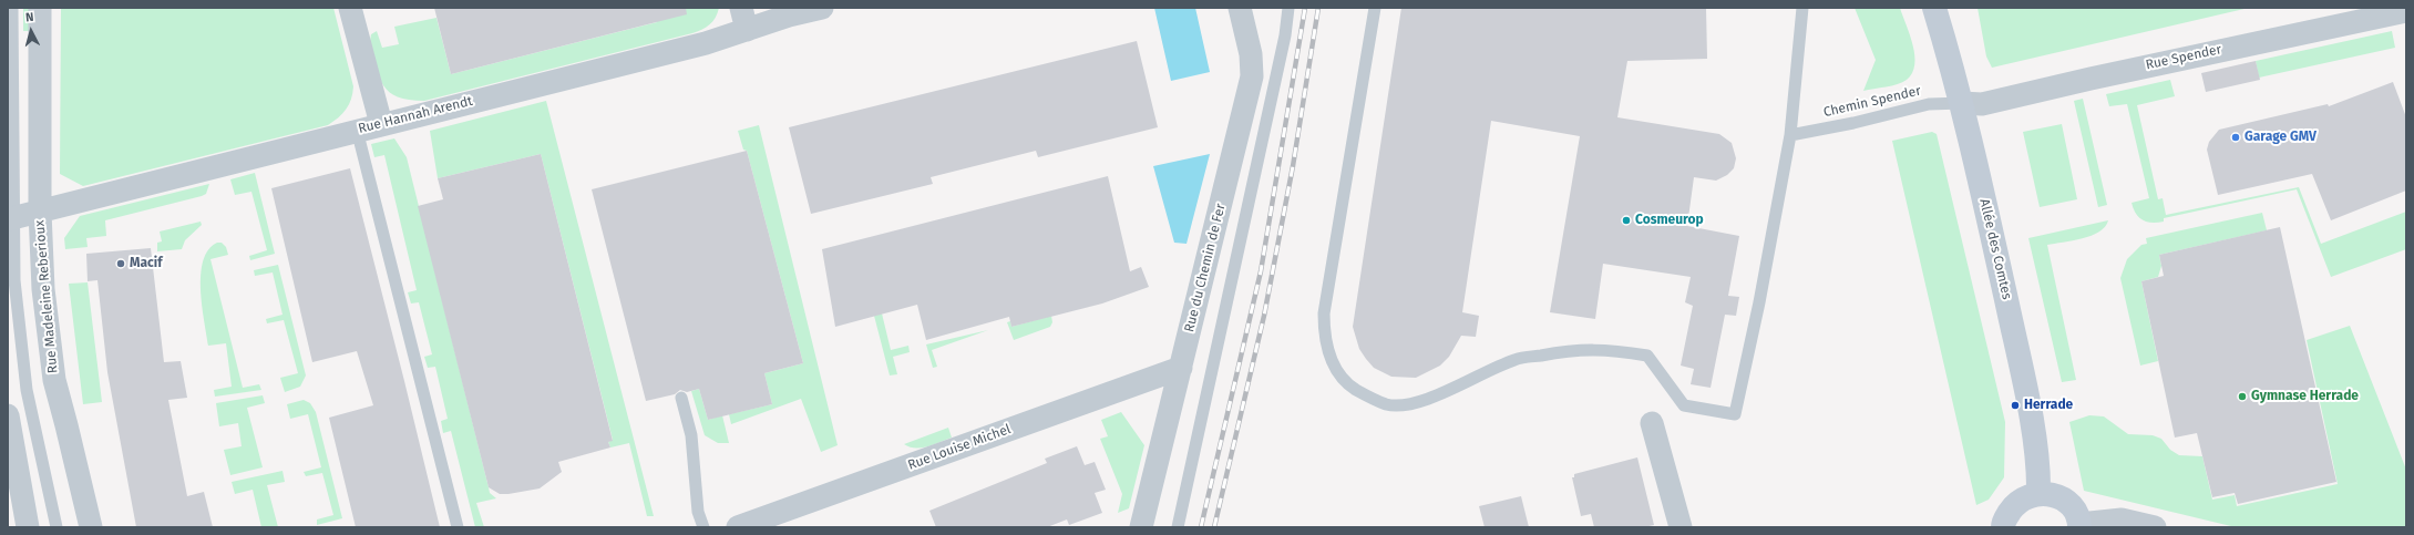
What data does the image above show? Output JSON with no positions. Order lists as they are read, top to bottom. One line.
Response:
{"streets":{"street":["Rue Spender","Rue Hannah Arendt","Allée des Comtes","Rue du Chemin de Fer","Rue Madeleine Reberioux","Rue Louise Michel"],"lane":["Chemin Spender"]},"crossings":[["Rue Spender","Chemin Spender"],["Rue Spender","Allée des Comtes"],["Chemin Spender","Allée des Comtes"],["Rue Hannah Arendt","Rue Madeleine Reberioux"],["Rue du Chemin de Fer","Rue Louise Michel"]],"places":["Garage GMV","Cosmeurop","Macif","Gymnase Herrade","Herrade"],"north":"top"}
